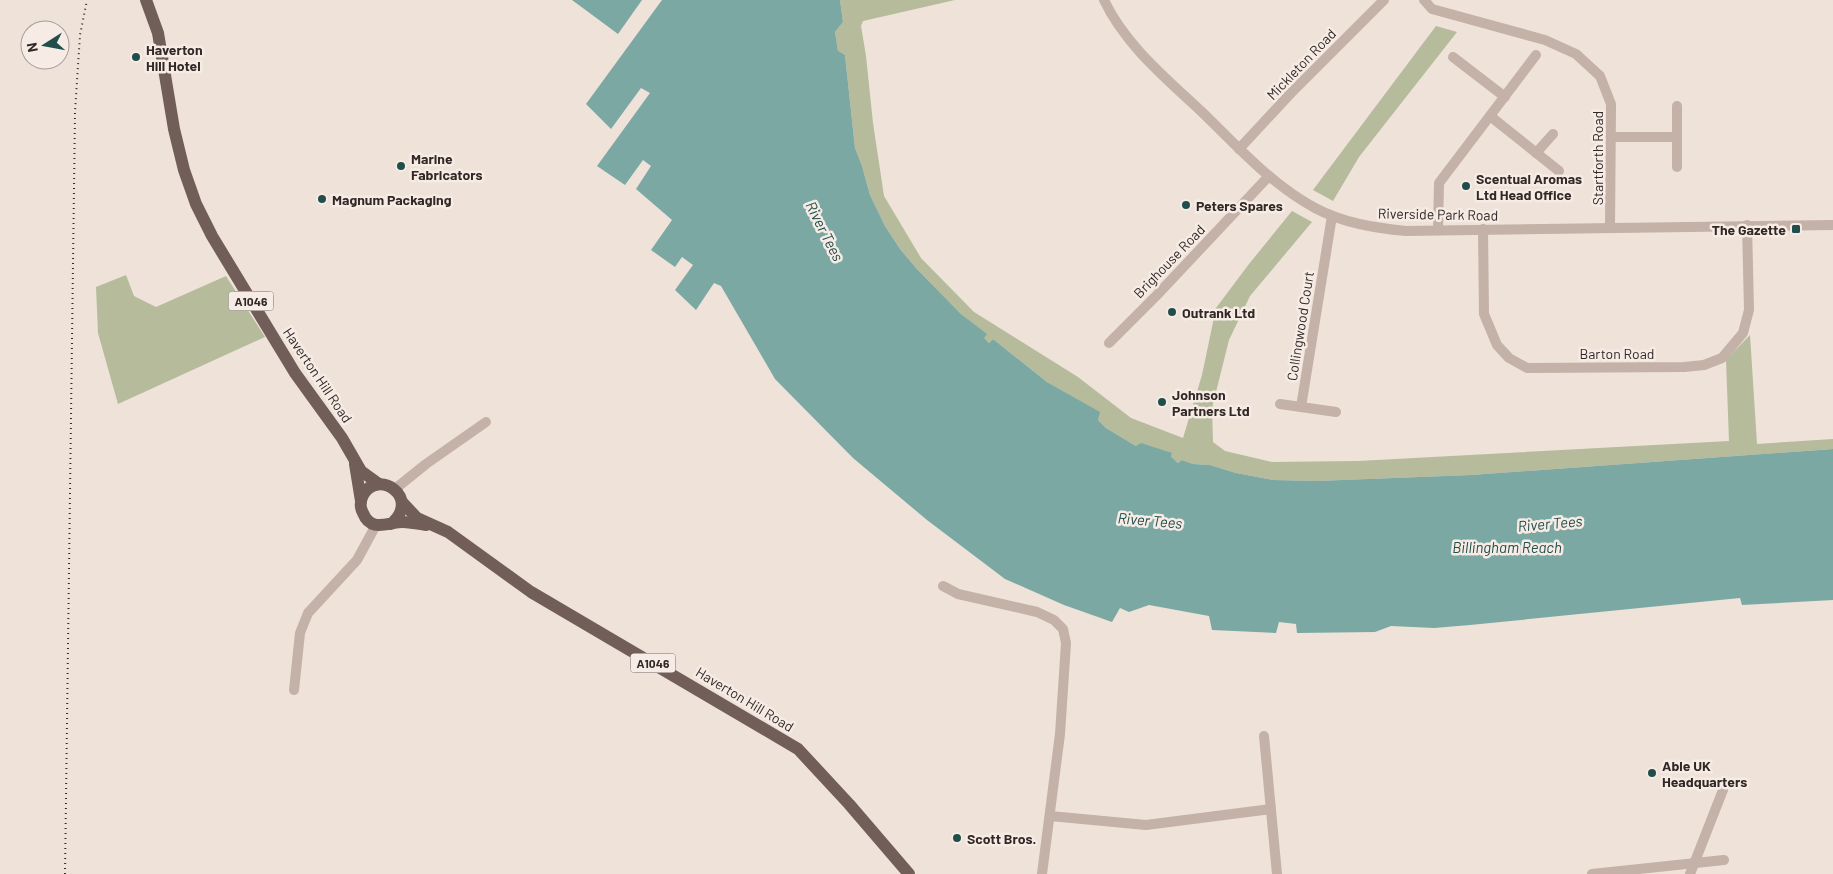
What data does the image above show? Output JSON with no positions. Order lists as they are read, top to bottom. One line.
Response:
{"streets":{"main road":["A1046","Haverton Hill Road"],"street":["Mickleton Road","Startforth Road","Riverside Park Road","Brighouse Road","Collingwood Court","Barton Road"]},"crossings":[["Mickleton Road","Riverside Park Road"],["Startforth Road","Riverside Park Road"],["Riverside Park Road","Brighouse Road"],["Riverside Park Road","Collingwood Court"],["Riverside Park Road","Barton Road"]],"water":["River Tees","Billingham Reach"],"places":{"other":["Haverton Hill Hotel","Marine Fabricators","Scentual Aromas Ltd Head Office","Magnum Packaging","Peters Spares","Outrank Ltd","Johnson Partners Ltd","Able UK Headquarters","Scott Bros."],"transit":["The Gazette"]},"north":"left"}
